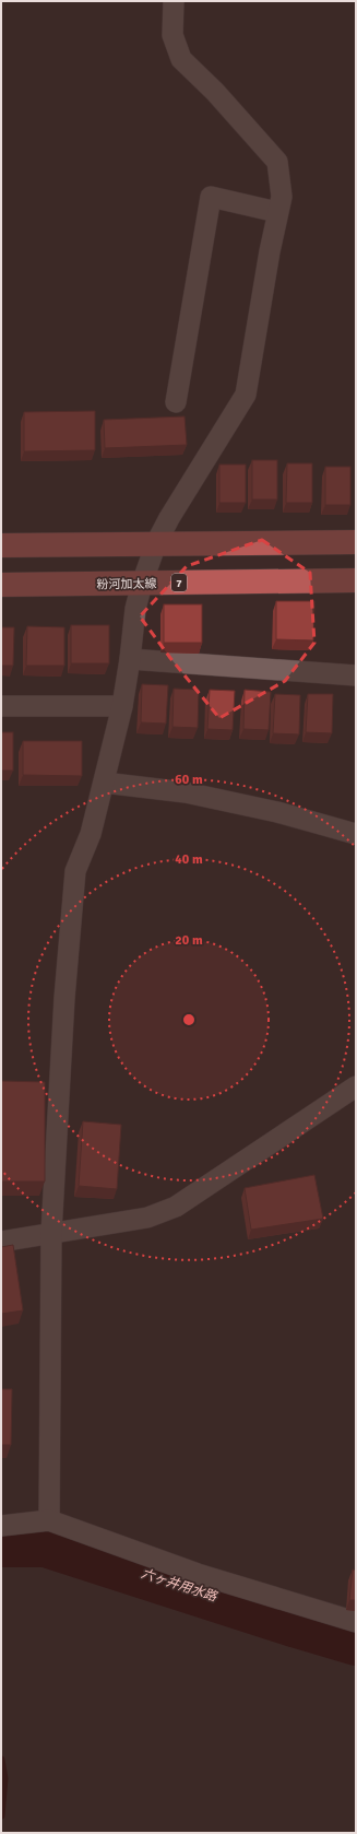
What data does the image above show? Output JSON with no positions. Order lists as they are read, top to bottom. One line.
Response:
{"streets":{"main road":["7","粉河加太線"]},"water":["六ヶ井用水路"],"rings":["60 m","40 m","20 m"]}
